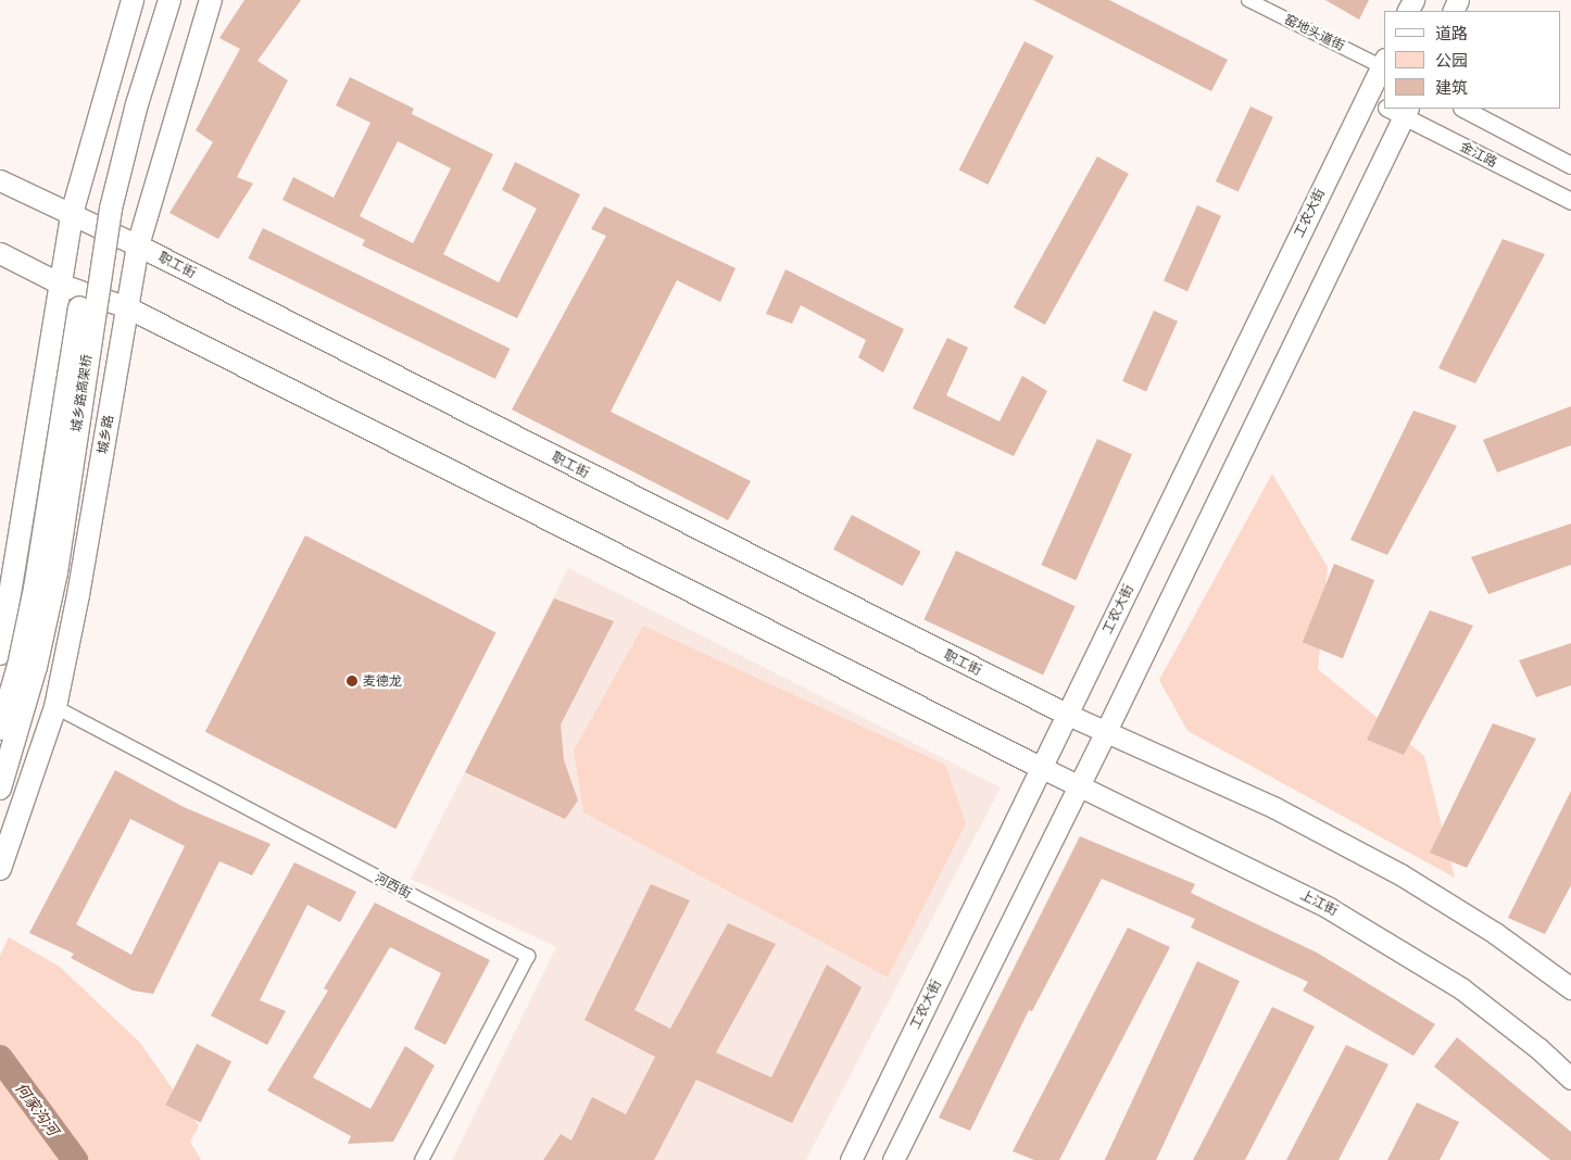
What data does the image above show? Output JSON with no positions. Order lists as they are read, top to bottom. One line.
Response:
{"streets":{"highway":["城乡路高架桥","城乡路"],"main road":["工农大街","职工街","上江街"],"street":["窑地头道街","金江路","河西街"]},"crossings":[["窑地头道街","工农大街"],["金江路","工农大街"],["工农大街","职工街"],["工农大街","上江街"],["职工街","城乡路"],["城乡路","河西街"]],"water":["何家沟河"],"places":["麦德龙"],"legend":["道路","公园","建筑"]}
